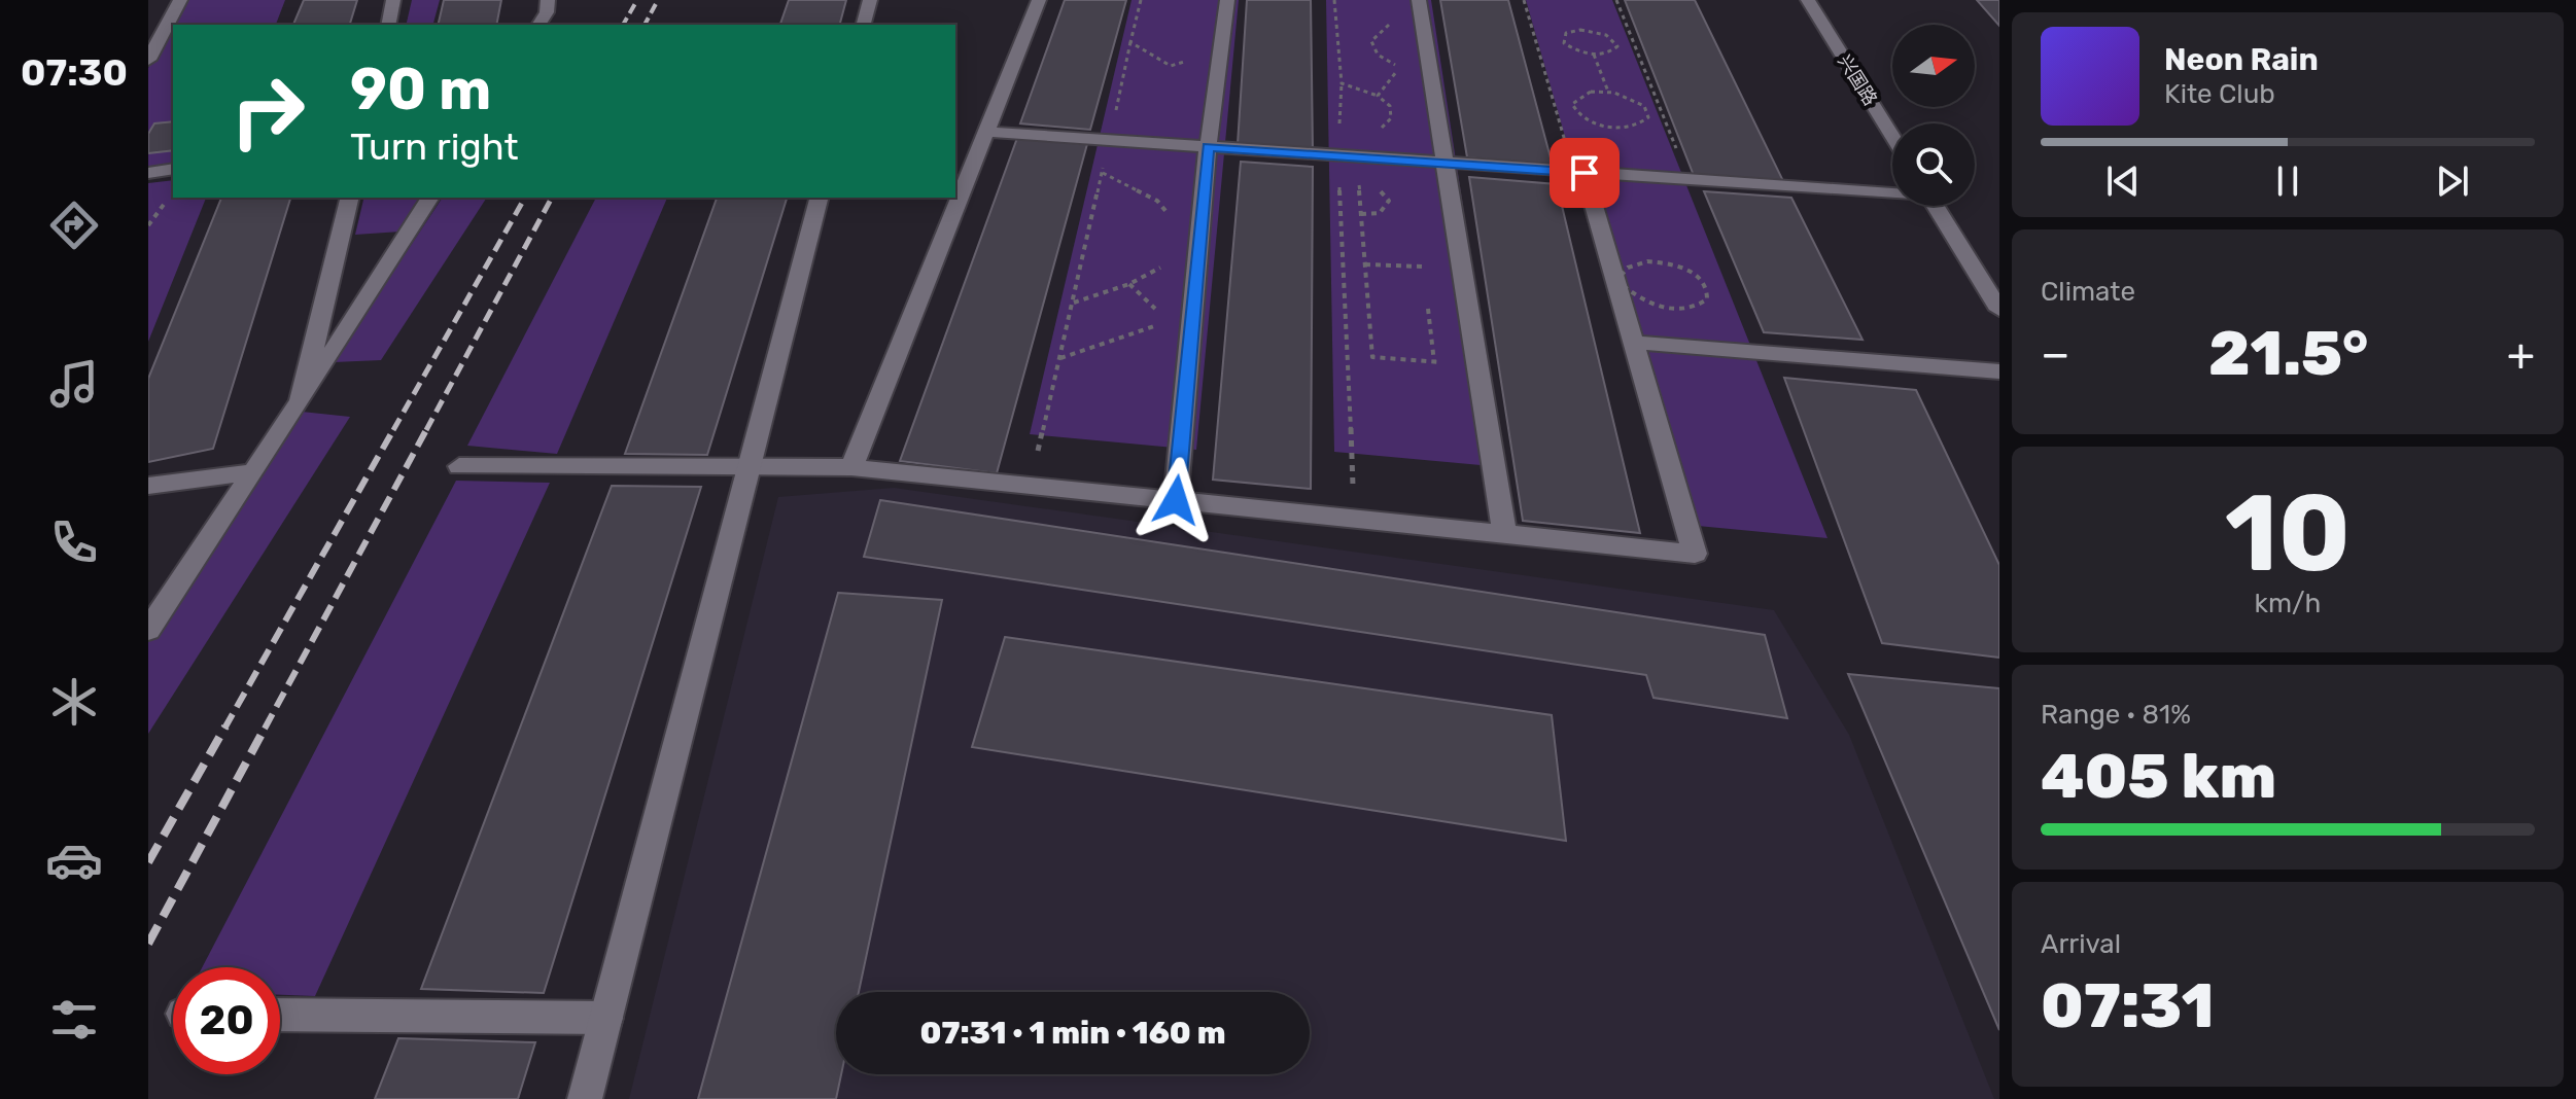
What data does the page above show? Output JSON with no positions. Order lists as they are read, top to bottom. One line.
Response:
{"streets":{"street":["兴国路"]},"north":"right","page":{"tabs":"07:30","turn":["90 m","Turn right"],"song":["Neon Rain","Kite Club"],"tile":["Climate",["10","km/h"],["Range · 81%","405 km"],["Arrival","07:31"]],"heat":["−","21.5°","+"],"limit":"20","trip":"07:31 · 1 min · 160 m"}}
